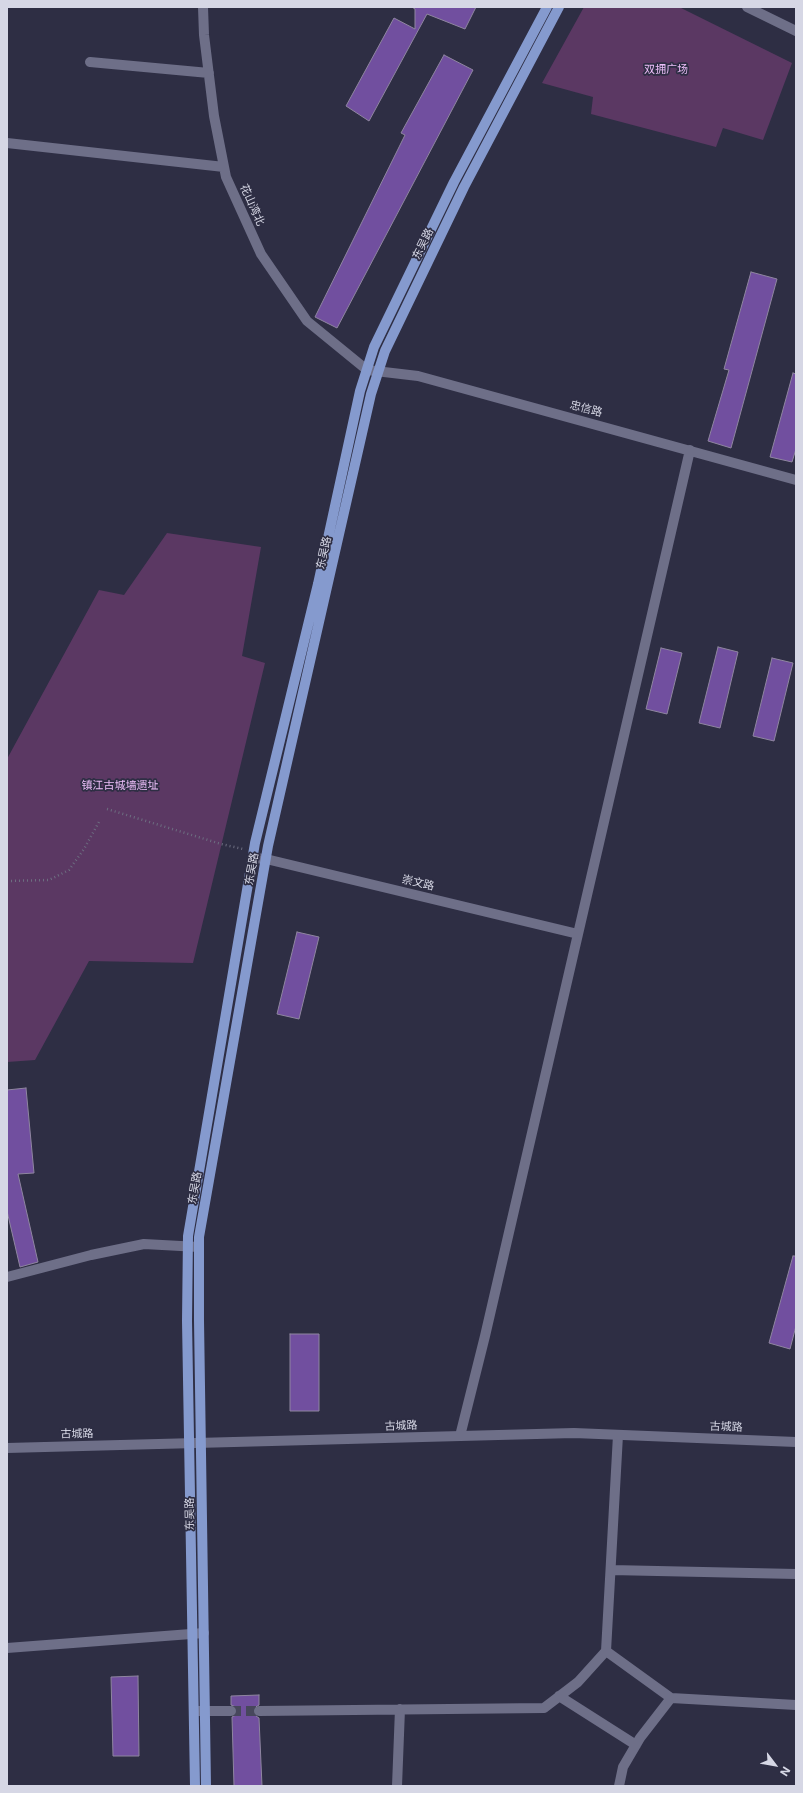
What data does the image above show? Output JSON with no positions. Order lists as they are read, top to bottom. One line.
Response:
{"streets":{"main road":["东吴路"],"street":["花山湾北","忠信路","崇文路","古城路"]},"crossings":[["花山湾北","东吴路"],["花山湾北","忠信路"],["东吴路","忠信路"],["东吴路","崇文路"],["东吴路","古城路"]],"parks":["双拥广场","镇江古城墙遗址"],"north":"bottom right"}
